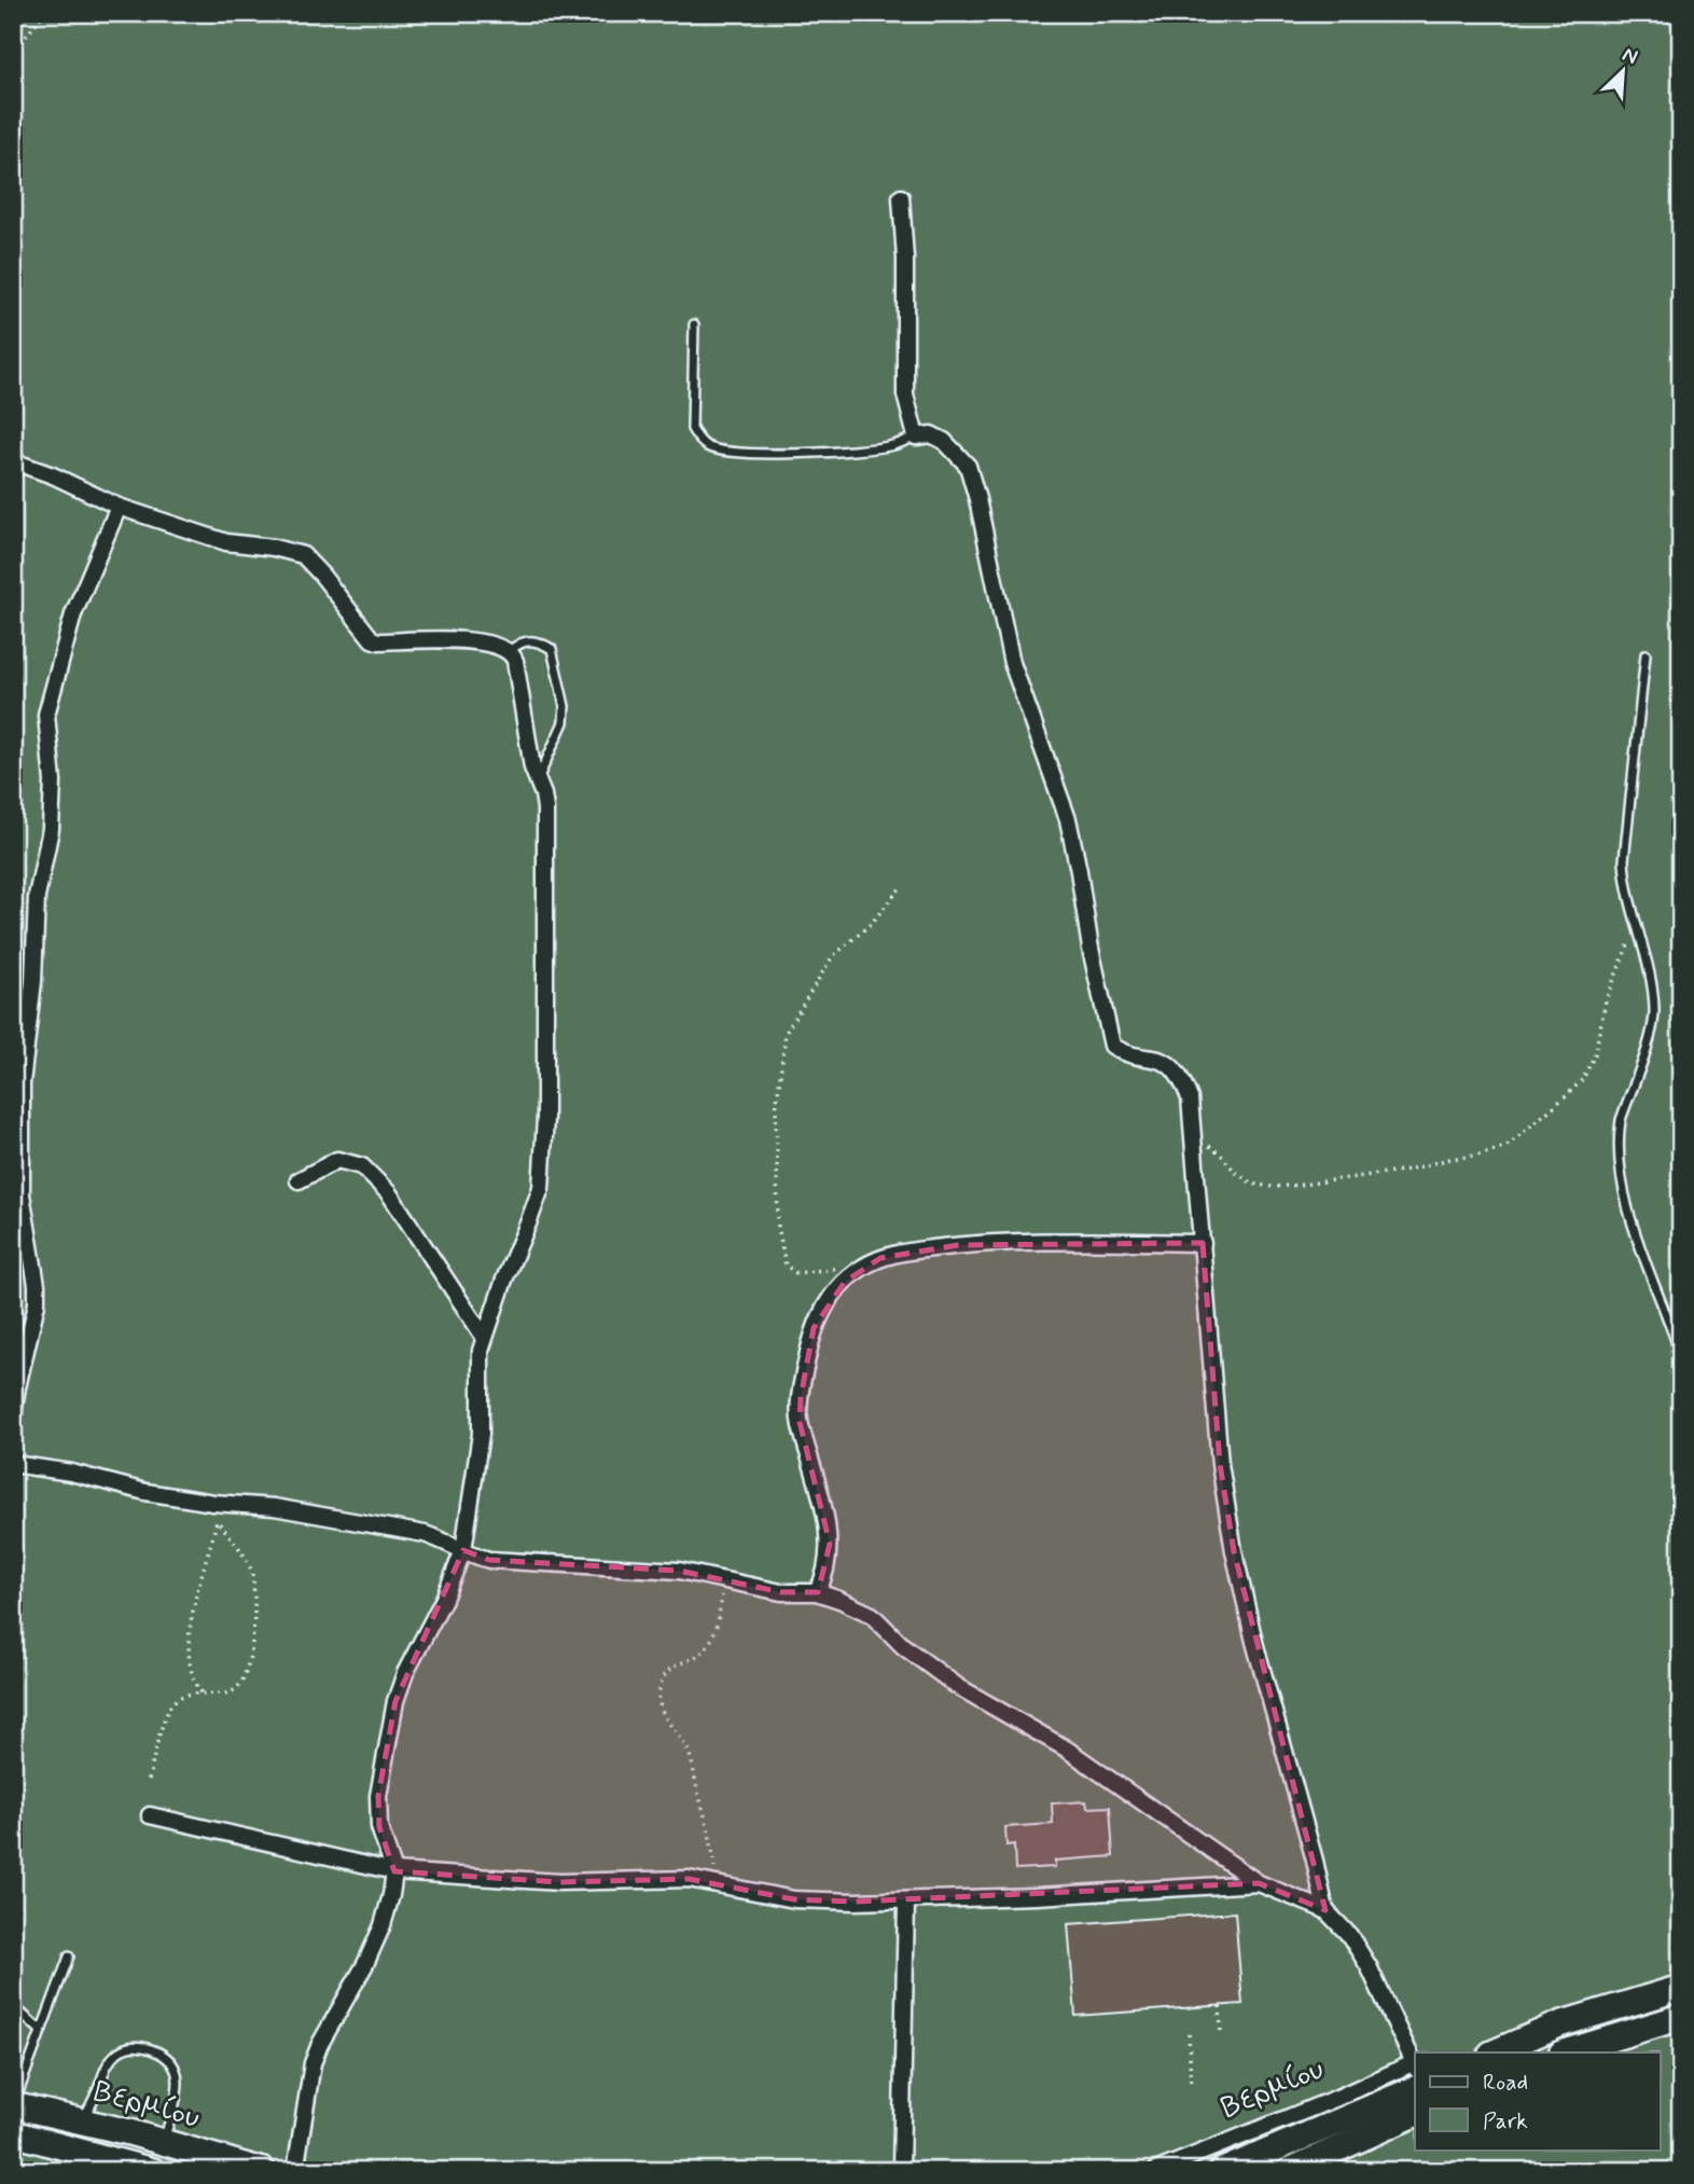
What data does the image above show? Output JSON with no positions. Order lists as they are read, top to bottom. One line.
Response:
{"streets":{"main road":["Βερμίου"]},"legend":["Road","Park"],"north":"top right"}
